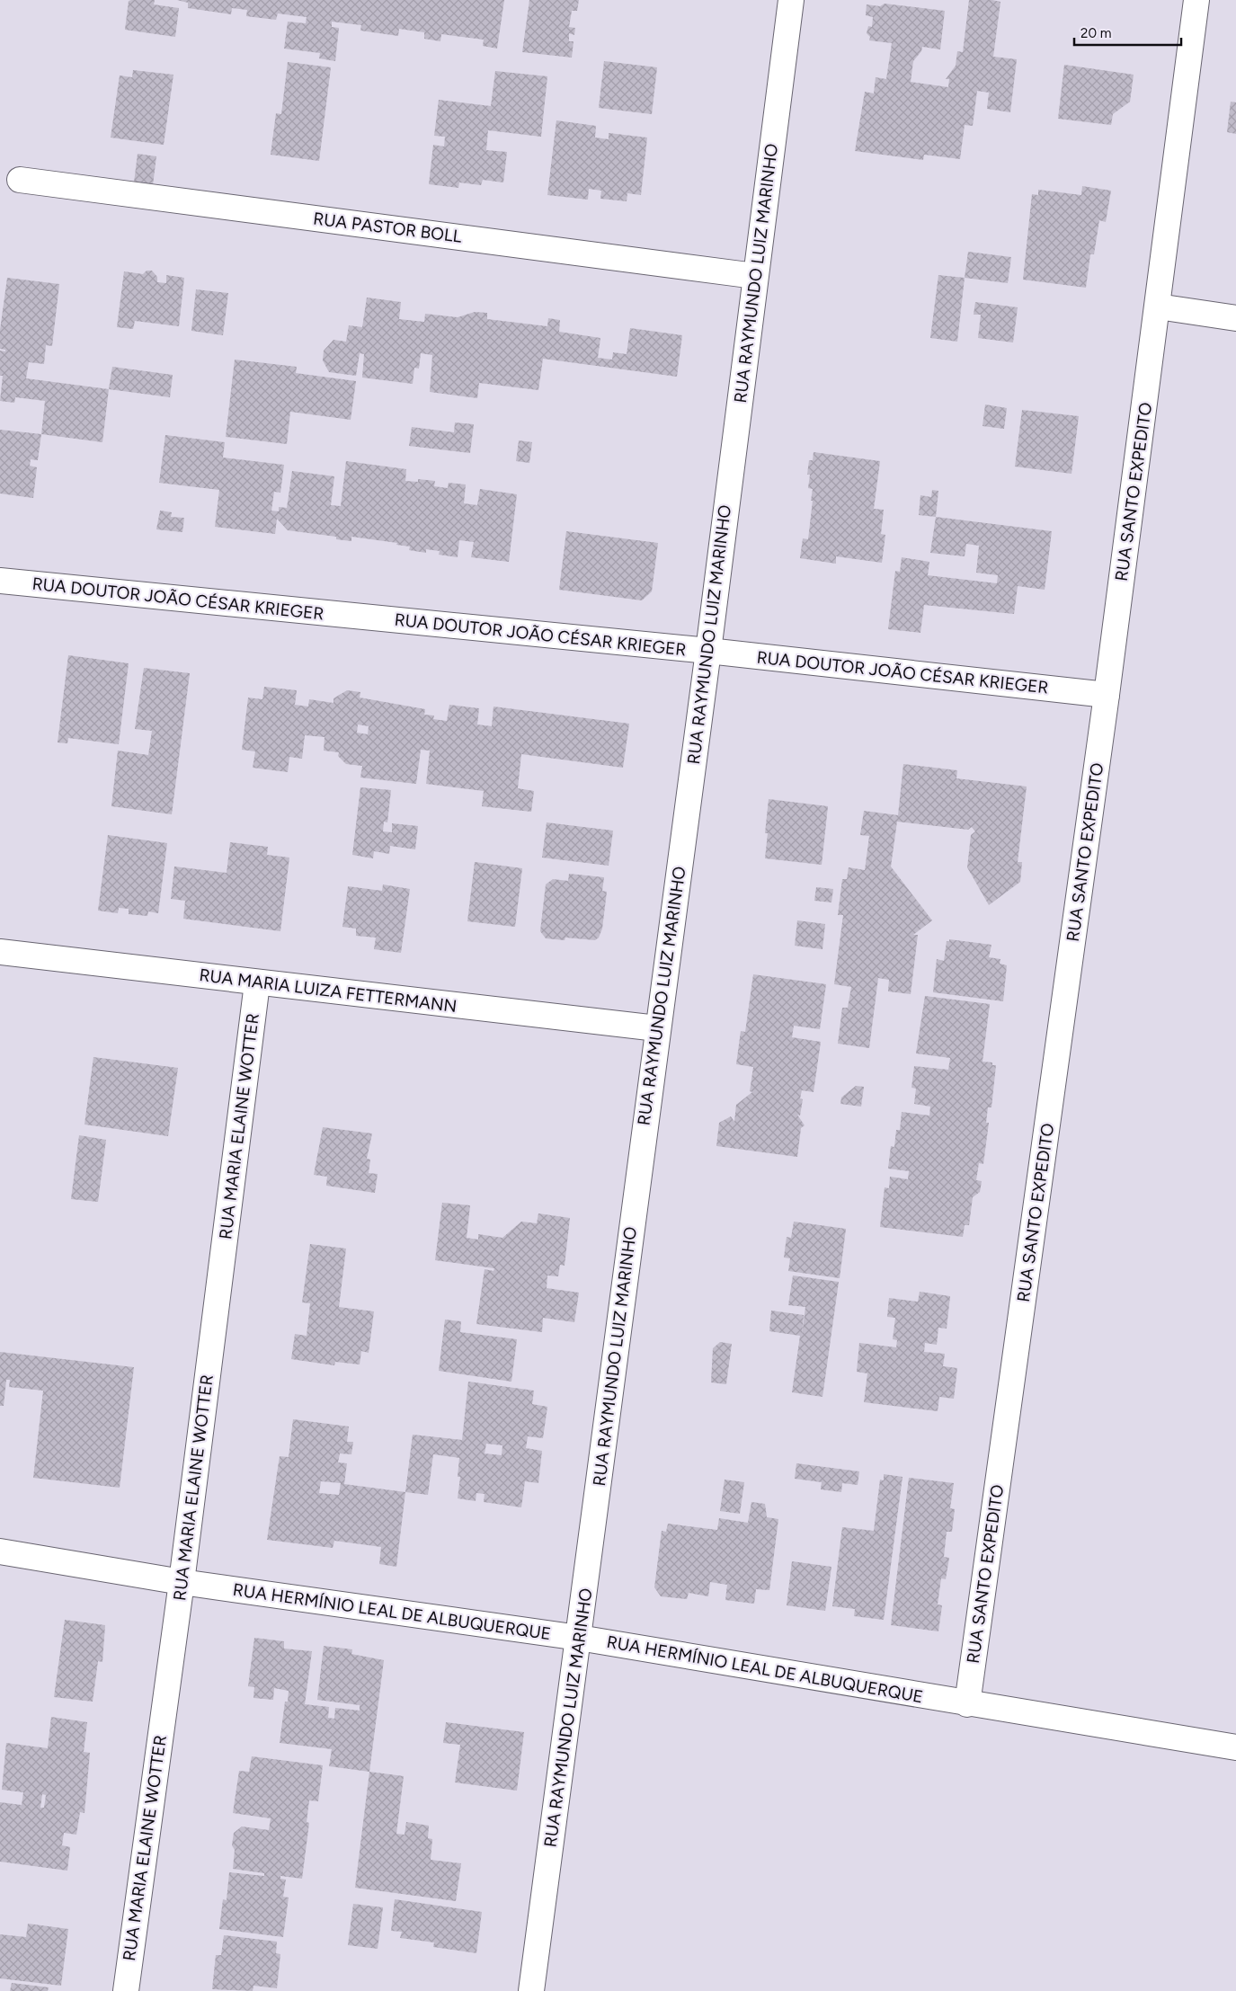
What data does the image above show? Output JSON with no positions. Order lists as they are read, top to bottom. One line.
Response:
{"streets":{"street":["RUA PASTOR BOLL","RUA RAYMUNDO LUIZ MARINHO","RUA SANTO EXPEDITO","RUA DOUTOR JOÃO CÉSAR KRIEGER","RUA MARIA LUIZA FETTERMANN","RUA MARIA ELAINE WOTTER","RUA HERMÍNIO LEAL DE ALBUQUERQUE"]},"crossings":[["RUA PASTOR BOLL","RUA RAYMUNDO LUIZ MARINHO"],["RUA RAYMUNDO LUIZ MARINHO","RUA DOUTOR JOÃO CÉSAR KRIEGER"],["RUA RAYMUNDO LUIZ MARINHO","RUA MARIA LUIZA FETTERMANN"],["RUA RAYMUNDO LUIZ MARINHO","RUA HERMÍNIO LEAL DE ALBUQUERQUE"],["RUA SANTO EXPEDITO","RUA DOUTOR JOÃO CÉSAR KRIEGER"],["RUA SANTO EXPEDITO","RUA HERMÍNIO LEAL DE ALBUQUERQUE"],["RUA MARIA LUIZA FETTERMANN","RUA MARIA ELAINE WOTTER"],["RUA MARIA ELAINE WOTTER","RUA HERMÍNIO LEAL DE ALBUQUERQUE"]],"scale_bar":"20 m"}
